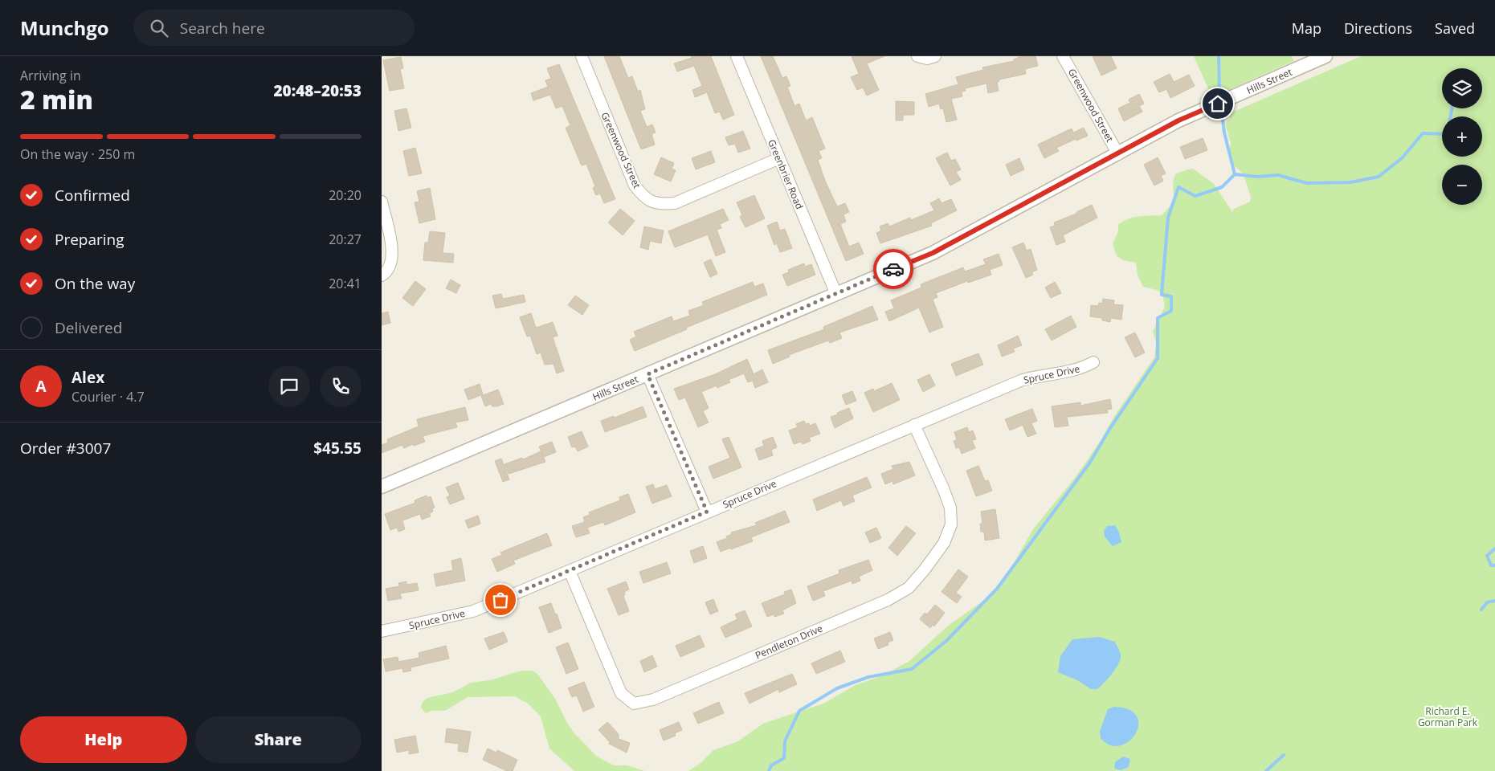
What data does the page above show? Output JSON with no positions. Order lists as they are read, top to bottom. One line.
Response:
{"streets":{"street":["Hills Street","Greenwood Street","Greenbrier Road","Spruce Drive","Pendleton Drive"]},"crossings":[["Hills Street","Greenwood Street"],["Hills Street","Greenbrier Road"],["Greenwood Street","Greenbrier Road"],["Spruce Drive","Pendleton Drive"]],"parks":["Richard E. Gorman Park"],"page":{"header":"Munchgo","search":"Search here","nav":["Map","Directions","Saved"],"heading":["2 min","Arriving in","20:48–20:53"],"panel":["Alex","Courier · 4.7","Order #3007","$45.55"],"map_buttons":["+","−"],"bar":"On the way · 250 m","list":[["Confirmed","20:20"],["Preparing","20:27"],["On the way","20:41"],"Delivered"],"round":"A","buttons":["Help","Share"]}}
